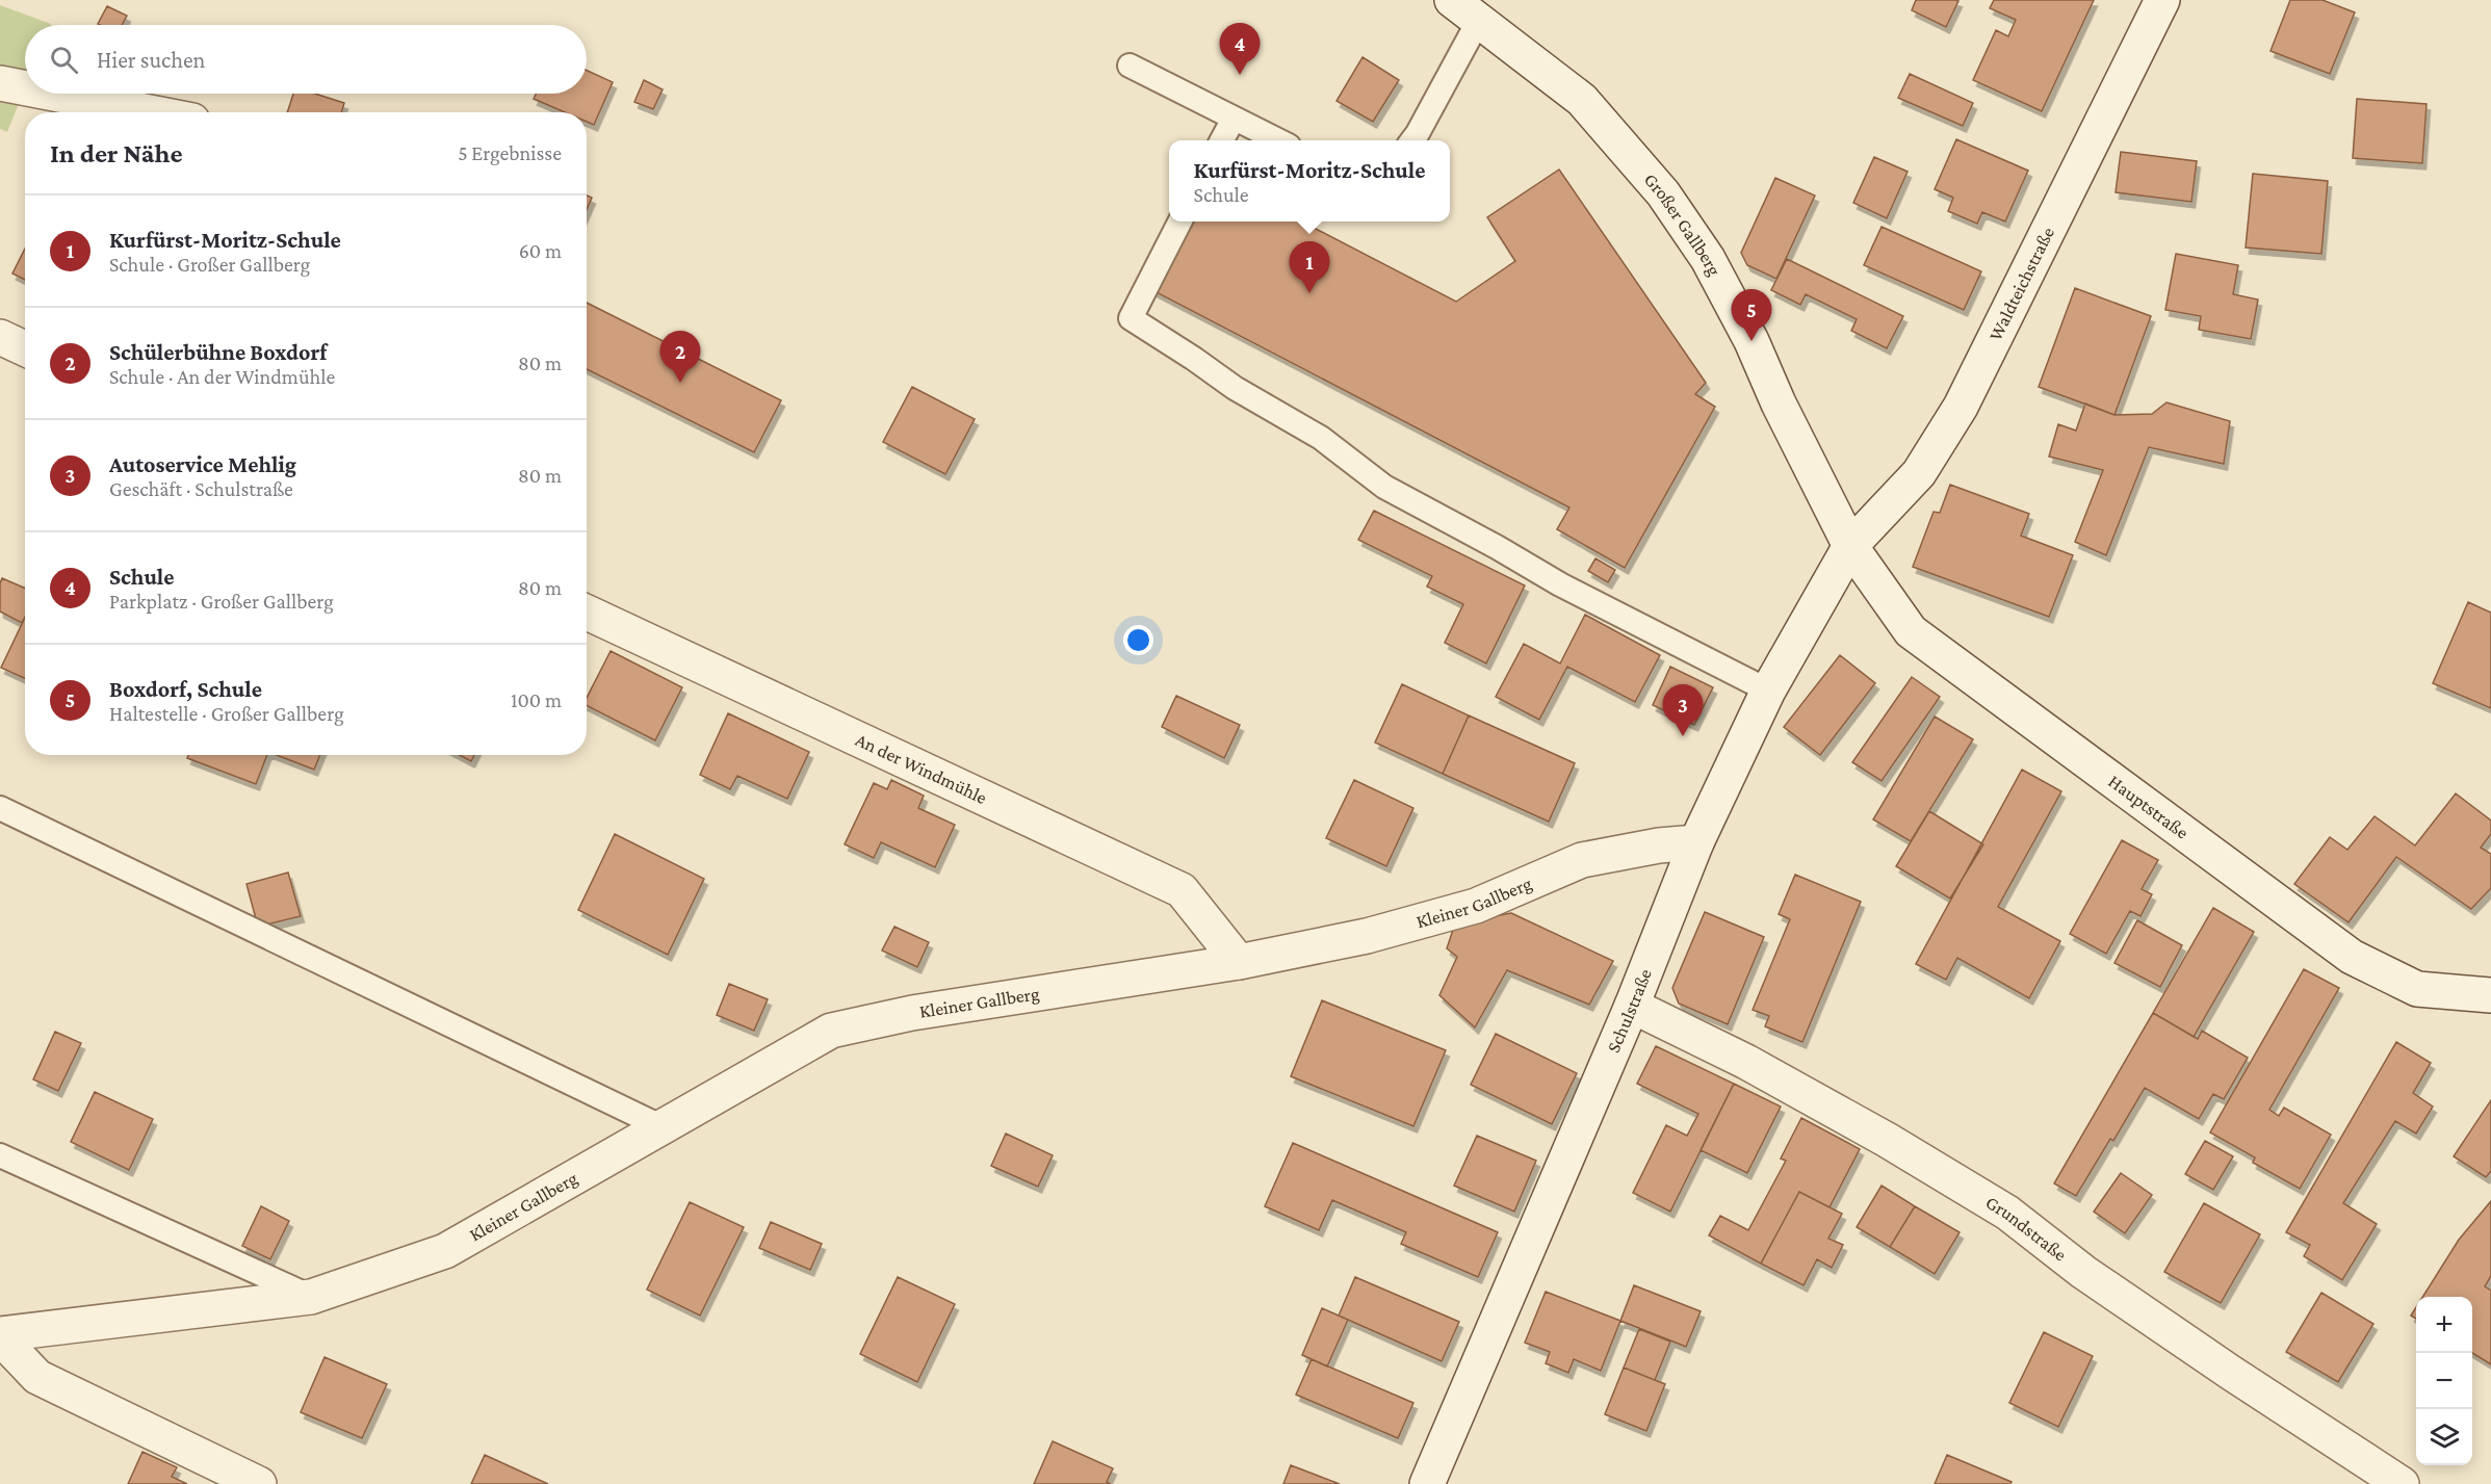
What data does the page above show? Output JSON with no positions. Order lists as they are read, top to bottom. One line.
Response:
{"streets":{"street":["Großer Gallberg","Waldteichstraße","An der Windmühle","Hauptstraße","Kleiner Gallberg","Schulstraße","Grundstraße"]},"crossings":[["Großer Gallberg","Waldteichstraße"],["Großer Gallberg","Hauptstraße"],["Großer Gallberg","Schulstraße"],["Waldteichstraße","Hauptstraße"],["Waldteichstraße","Schulstraße"],["An der Windmühle","Kleiner Gallberg"],["Hauptstraße","Schulstraße"],["Kleiner Gallberg","Schulstraße"],["Schulstraße","Grundstraße"]],"page":{"pins":["4","1","5","2","3"],"search":"Hier suchen","heading":["In der Nähe","5 Ergebnisse"],"popup":["Kurfürst-Moritz-Schule","Schule"],"list":[{"mark":"1","name":"Kurfürst-Moritz-Schule","note":"Schule · Großer Gallberg","value":"60 m"},{"mark":"2","name":"Schülerbühne Boxdorf","note":"Schule · An der Windmühle","value":"80 m"},{"mark":"3","name":"Autoservice Mehlig","note":"Geschäft · Schulstraße","value":"80 m"},{"mark":"4","name":"Schule","note":"Parkplatz · Großer Gallberg","value":"80 m"},{"mark":"5","name":"Boxdorf, Schule","note":"Haltestelle · Großer Gallberg","value":"100 m"}],"map_buttons":["+","−"]}}
